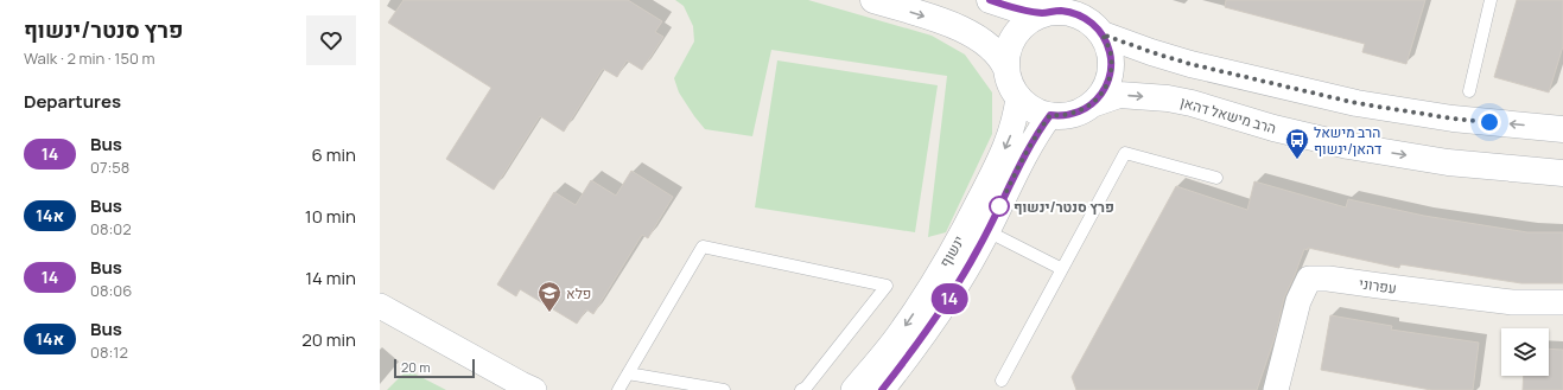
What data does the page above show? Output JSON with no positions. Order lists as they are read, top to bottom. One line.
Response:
{"streets":{"street":["הרב מישאל דהאן","ינשוף","עפרוני"]},"crossings":[["הרב מישאל דהאן","ינשוף"]],"places":{"bus stop":["הרב מישאל דהאן/ינשוף"],"other":["פרץ סנטר/ינשוף"],"school or university":["פלא"]},"lines":["bus line 14"],"scale_bar":"20 m","page":{"heading":[["פרץ סנטר/ינשוף","Walk · 2 min · 150 m"],"Departures"],"on_map":"14","list":[{"mark":"14","name":"Bus","note":"07:58","value":"6 min"},{"mark":"14א","name":"Bus","note":"08:02","value":"10 min"},{"mark":"14","name":"Bus","note":"08:06","value":"14 min"},{"mark":"14א","name":"Bus","note":"08:12","value":"20 min"}],"scale":"20 m"}}
